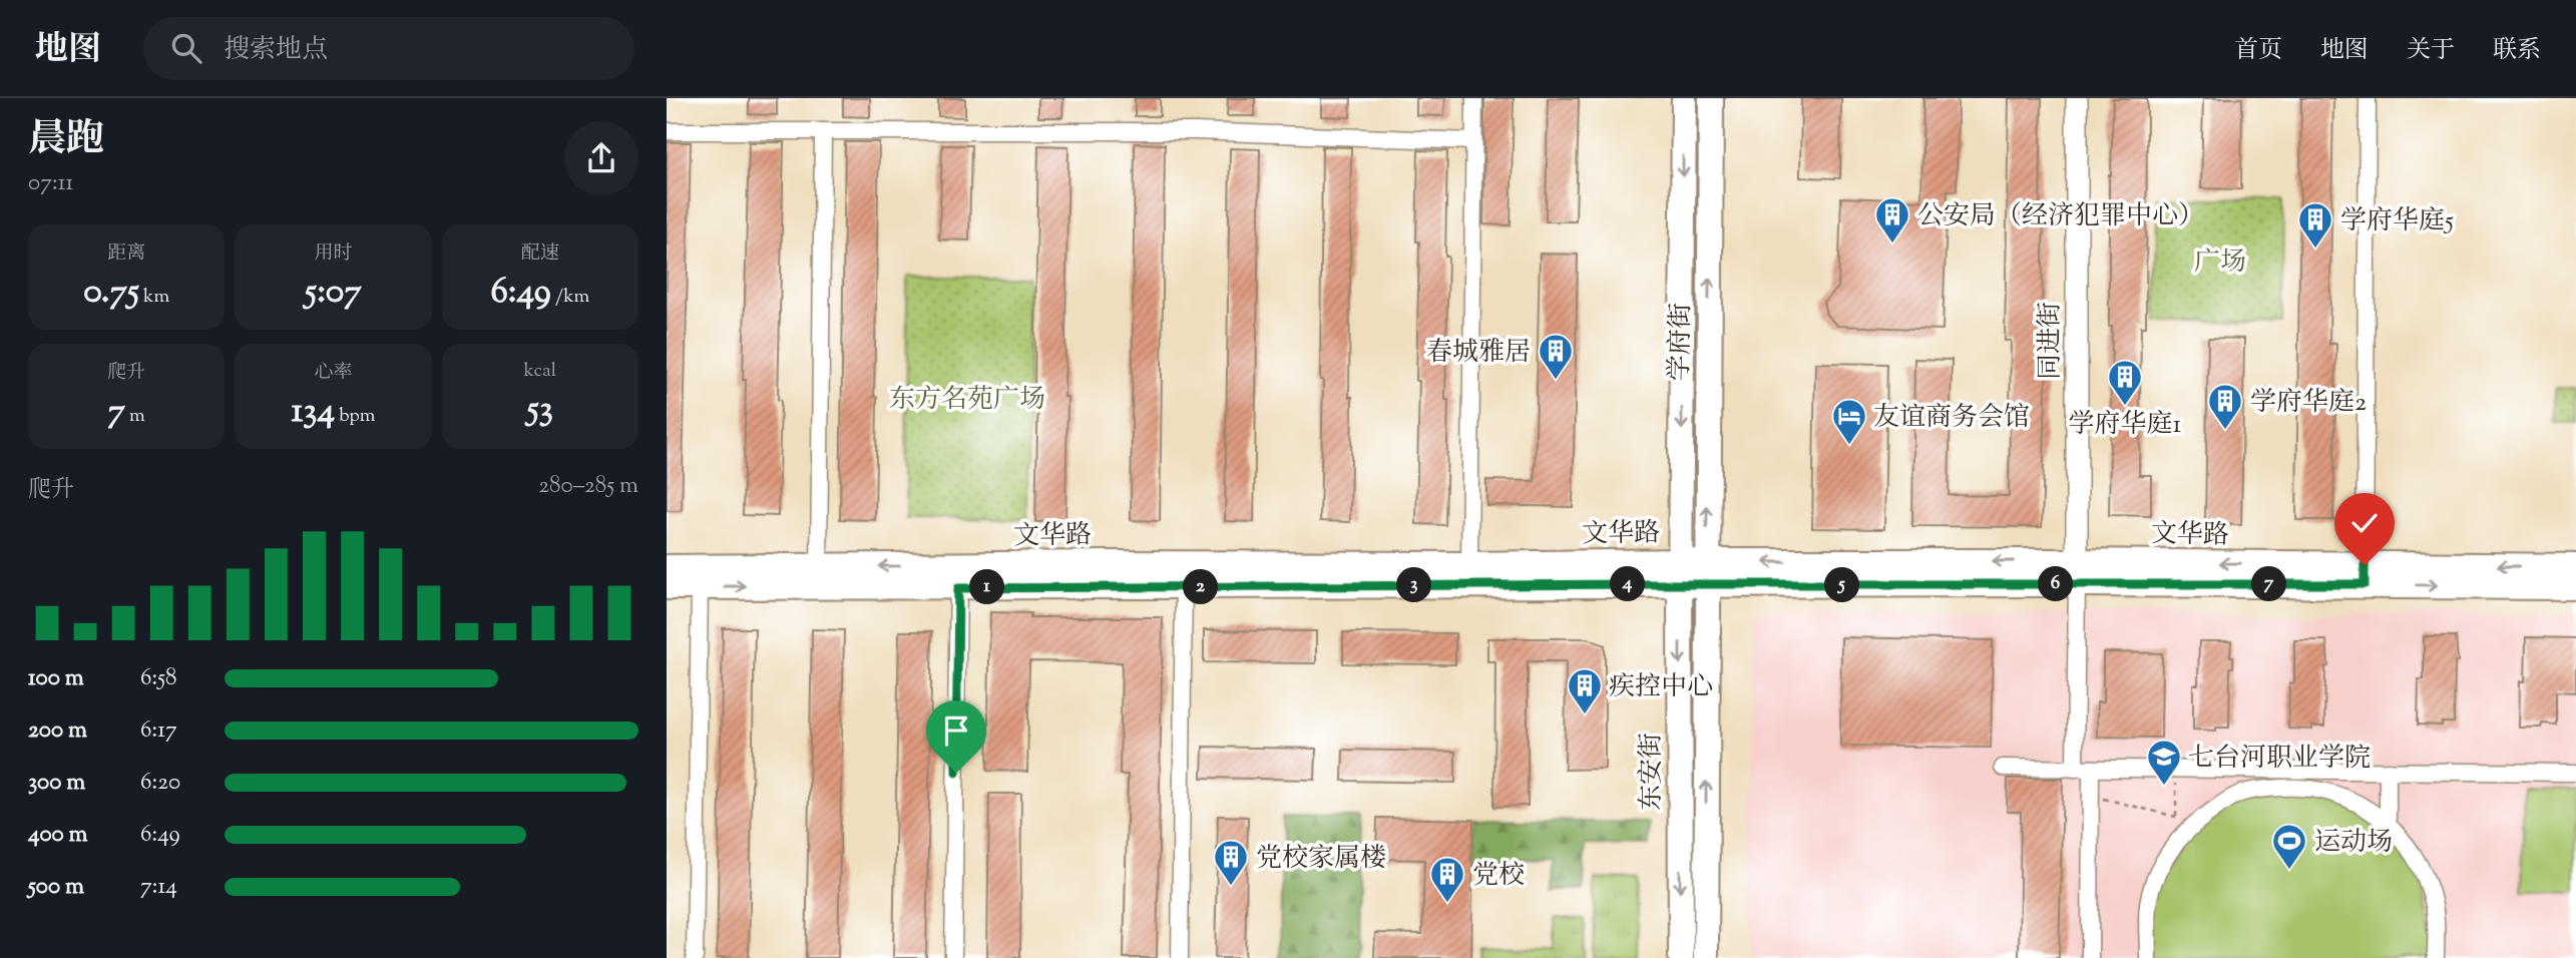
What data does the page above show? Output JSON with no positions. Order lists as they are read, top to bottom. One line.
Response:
{"streets":{"main road":["学府街","文华路","东安街"],"street":["同进街"]},"crossings":[["同进街","文华路"],["学府街","文华路"],["学府街","东安街"],["文华路","东安街"]],"parks":["广场","东方名苑广场"],"places":{"building":["公安局（经济犯罪中心）","学府华庭5","春城雅居","学府华庭1","学府华庭2","疾控中心","党校家属楼","党校"],"hotel":["友谊商务会馆"],"school or university":["七台河职业学院"],"sports":["运动场"]},"page":{"header":"地图","search":"搜索地点","nav":["首页","地图","关于","联系"],"heading":["晨跑","07:11"],"stats":[["距离","0.75 km"],["用时","5:07"],["配速","6:49 /km"],["爬升","7 m"],["心率","134 bpm"],["kcal","53"]],"chart":["爬升","280–285 m"],"pins":["4","6","7","3","5","1","2"],"list":[{"name":"100 m","note":"6:58"},{"name":"200 m","note":"6:17"},{"name":"300 m","note":"6:20"},{"name":"400 m","note":"6:49"},{"name":"500 m","note":"7:14"}]}}
